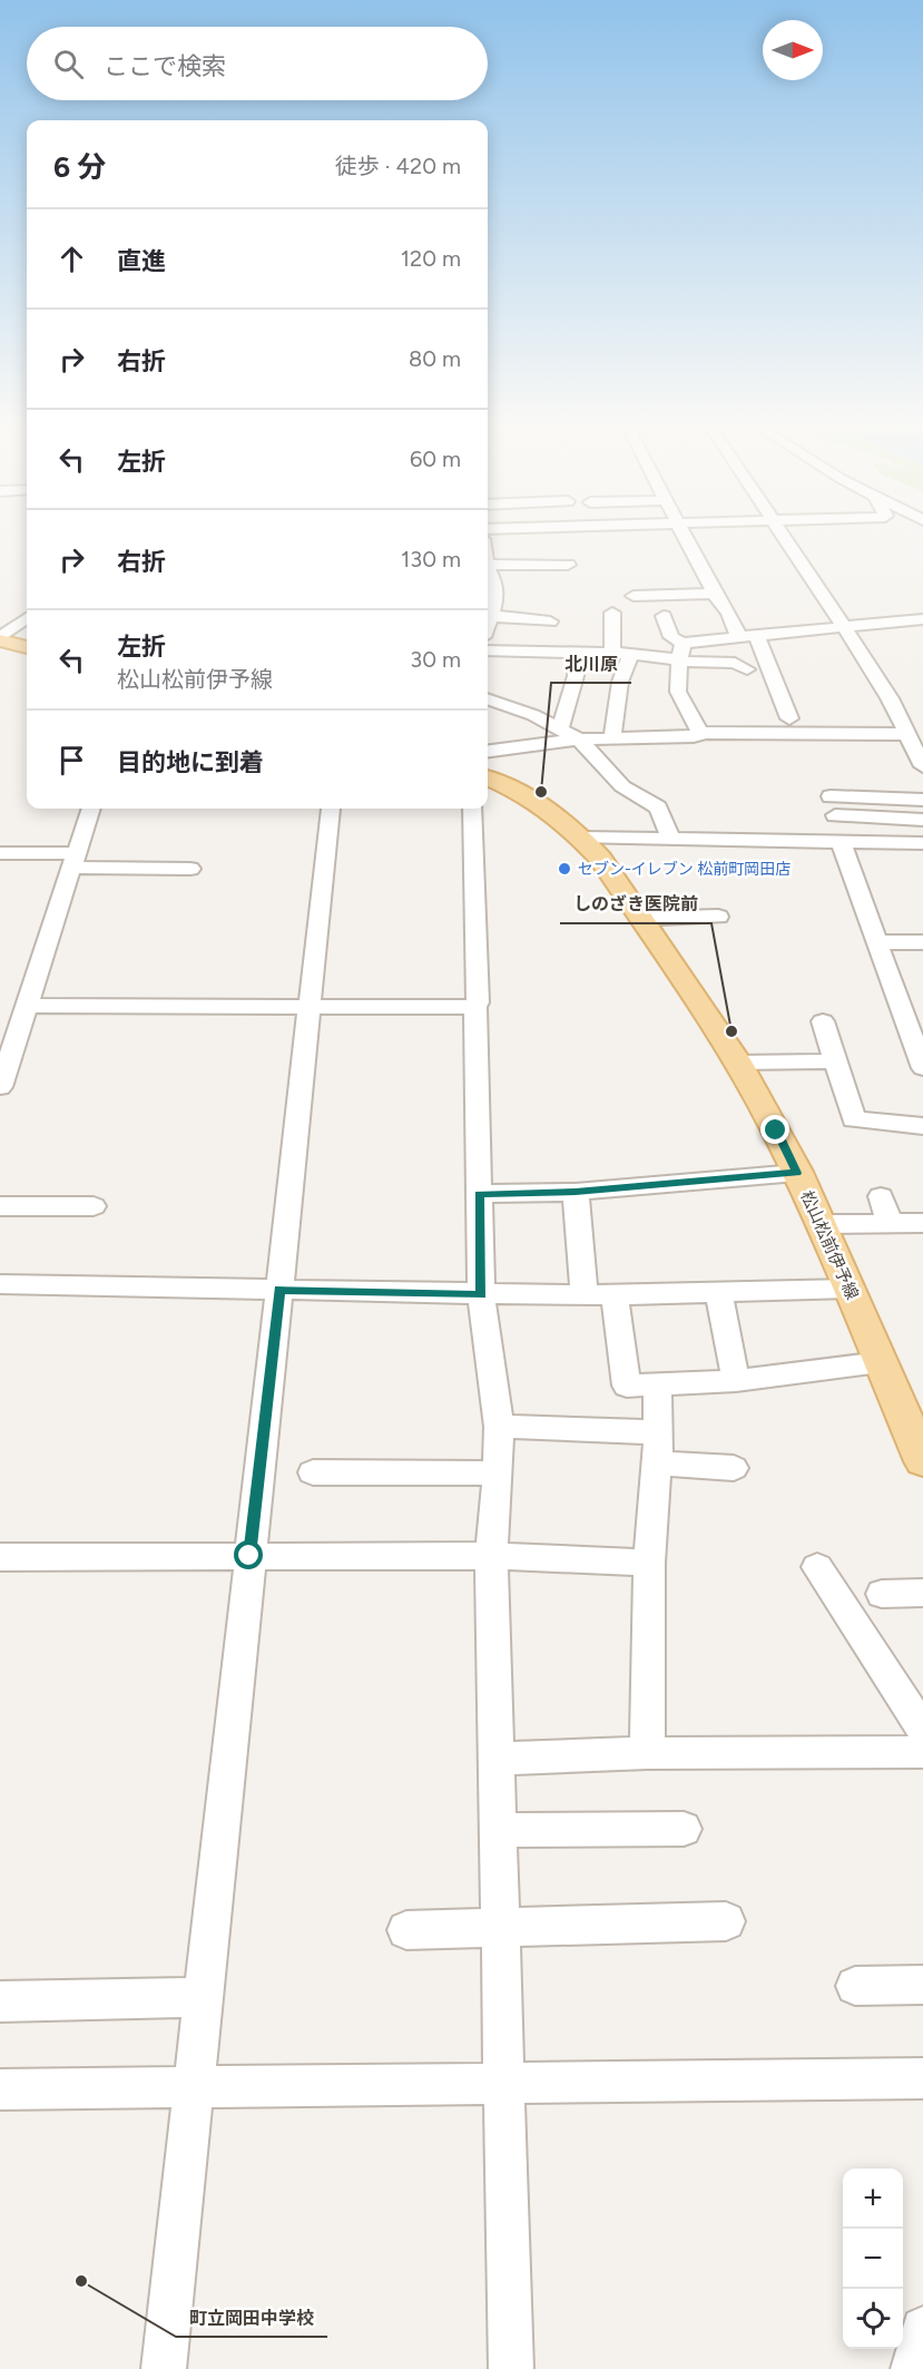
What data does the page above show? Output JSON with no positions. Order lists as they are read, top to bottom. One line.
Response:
{"streets":{"main road":["松山松前伊予線"]},"places":["北川原","セブン-イレブン 松前町岡田店","しのざき医院前","町立岡田中学校"],"north":"right","page":{"search":"ここで検索","heading":["6 分","徒歩 · 420 m"],"list":[["直進","120 m"],["右折","80 m"],["左折","60 m"],["右折","130 m"],["左折","松山松前伊予線","30 m"],"目的地に到着"],"map_buttons":["+","−"]}}
